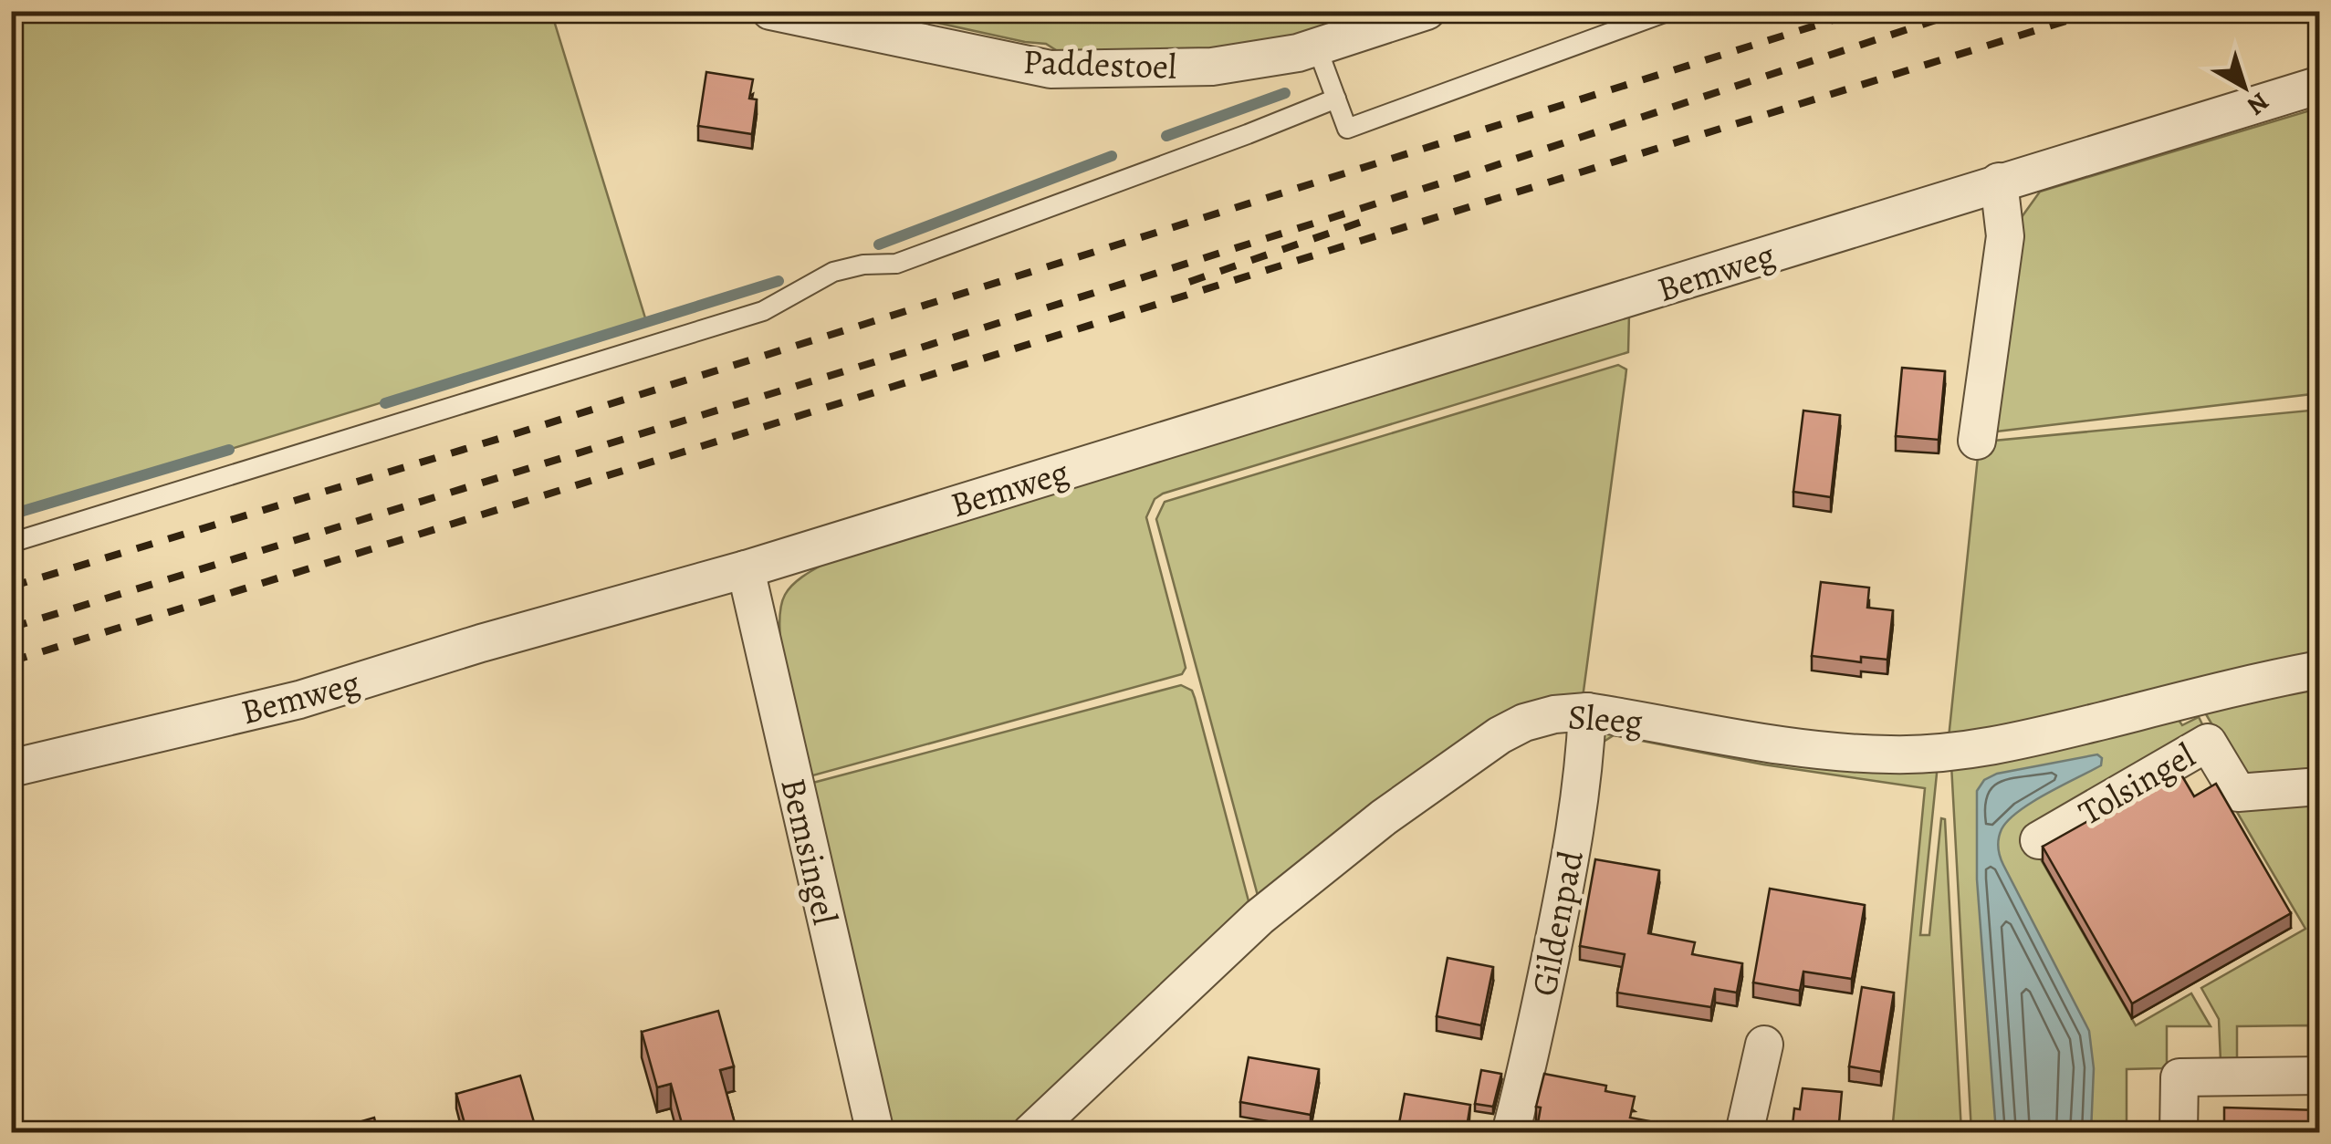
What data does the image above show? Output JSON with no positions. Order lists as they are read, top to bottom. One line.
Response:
{"streets":{"street":["Paddestoel","Bemweg","Sleeg","Tolsingel","Bemsingel","Gildenpad"]},"crossings":[["Bemweg","Bemsingel"],["Sleeg","Gildenpad"]],"north":"bottom right"}
